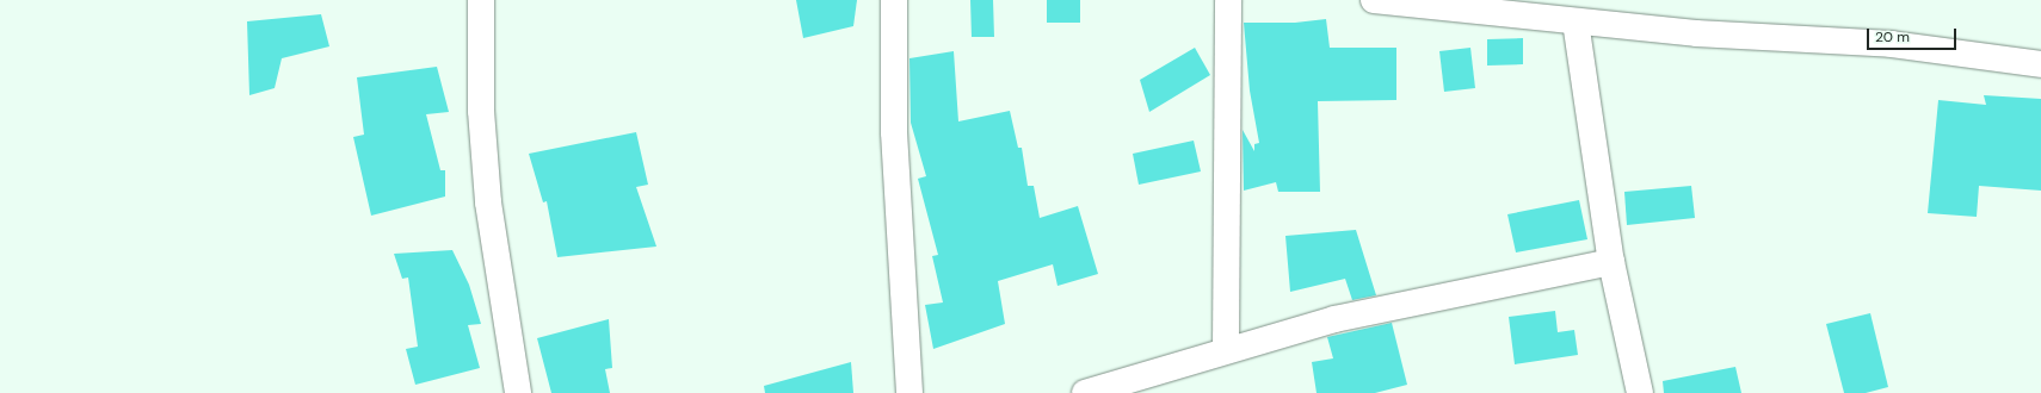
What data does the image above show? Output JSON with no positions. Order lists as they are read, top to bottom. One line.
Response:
{"scale_bar":"20 m"}
